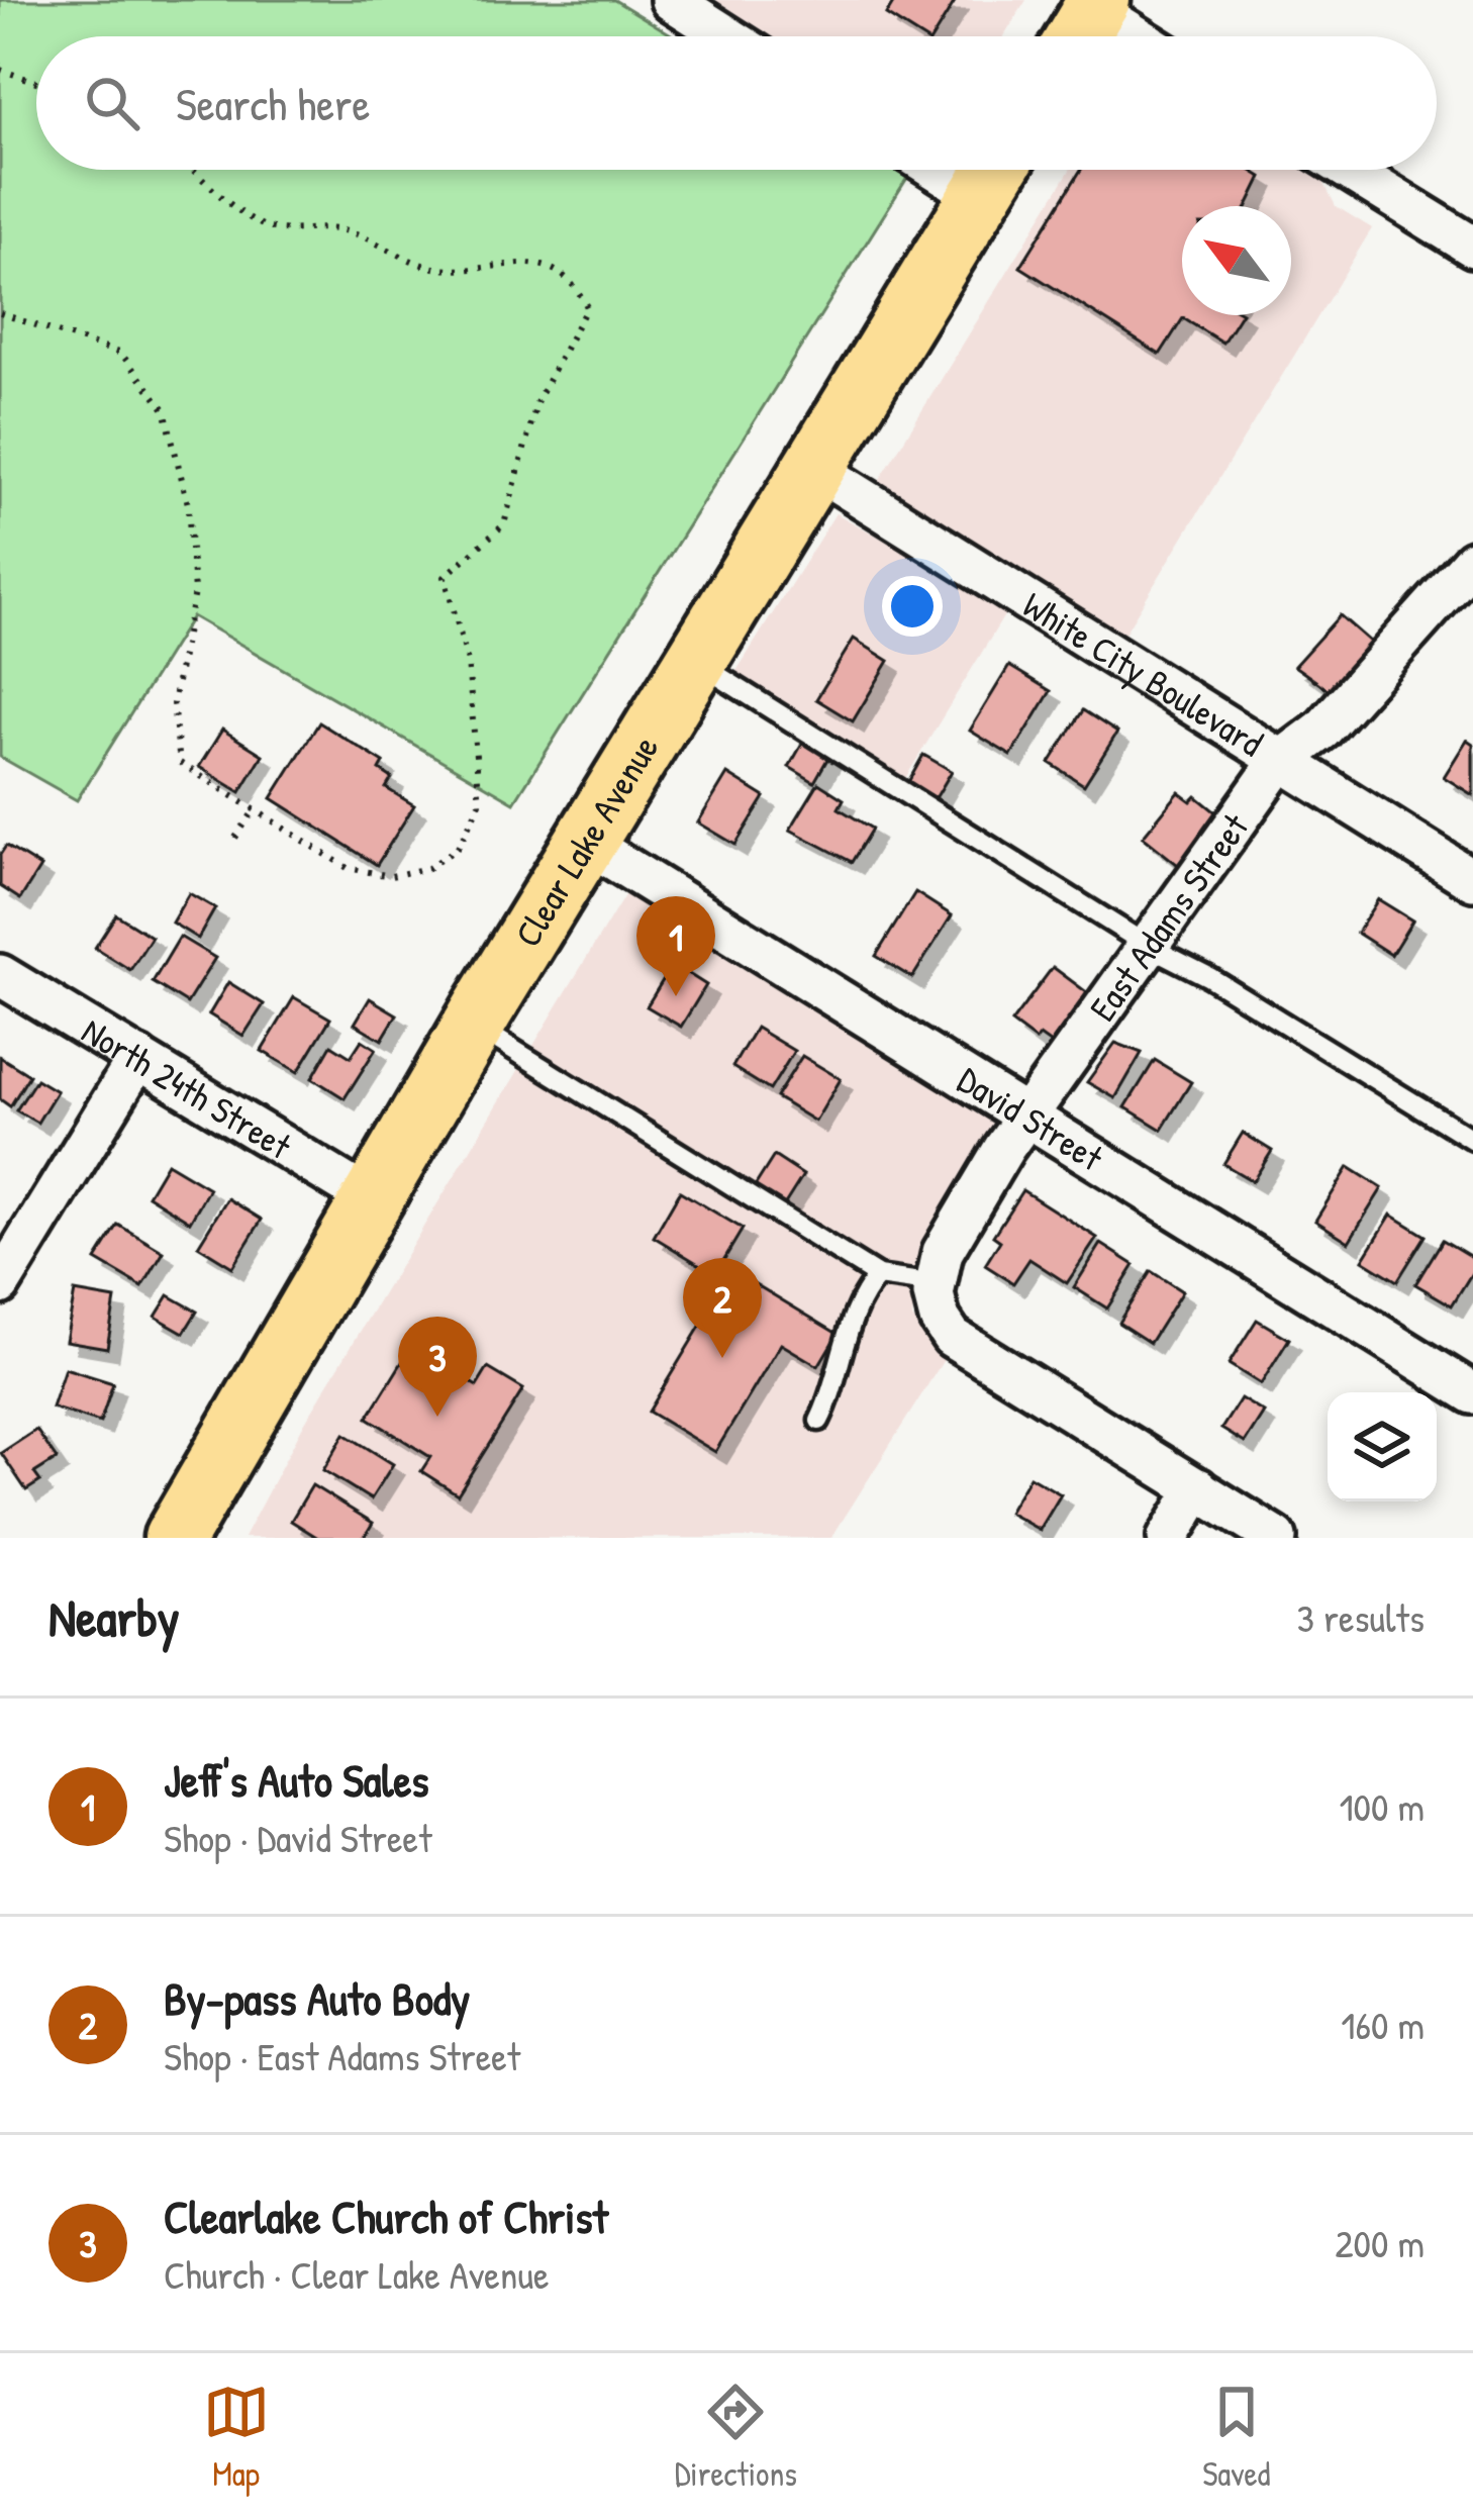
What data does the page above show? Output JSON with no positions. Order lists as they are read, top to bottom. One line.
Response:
{"streets":{"main road":["Clear Lake Avenue"],"street":["White City Boulevard","East Adams Street","North 24th Street","David Street"]},"crossings":[["White City Boulevard","Clear Lake Avenue"],["White City Boulevard","East Adams Street"],["Clear Lake Avenue","North 24th Street"],["Clear Lake Avenue","David Street"],["East Adams Street","David Street"]],"north":"top left","page":{"search":"Search here","pins":["1","2","3"],"heading":["Nearby","3 results"],"list":[{"mark":"1","name":"Jeff's Auto Sales","note":"Shop · David Street","value":"100 m"},{"mark":"2","name":"By-pass Auto Body","note":"Shop · East Adams Street","value":"160 m"},{"mark":"3","name":"Clearlake Church of Christ","note":"Church · Clear Lake Avenue","value":"200 m"}],"nav":["Map","Directions","Saved"]}}
